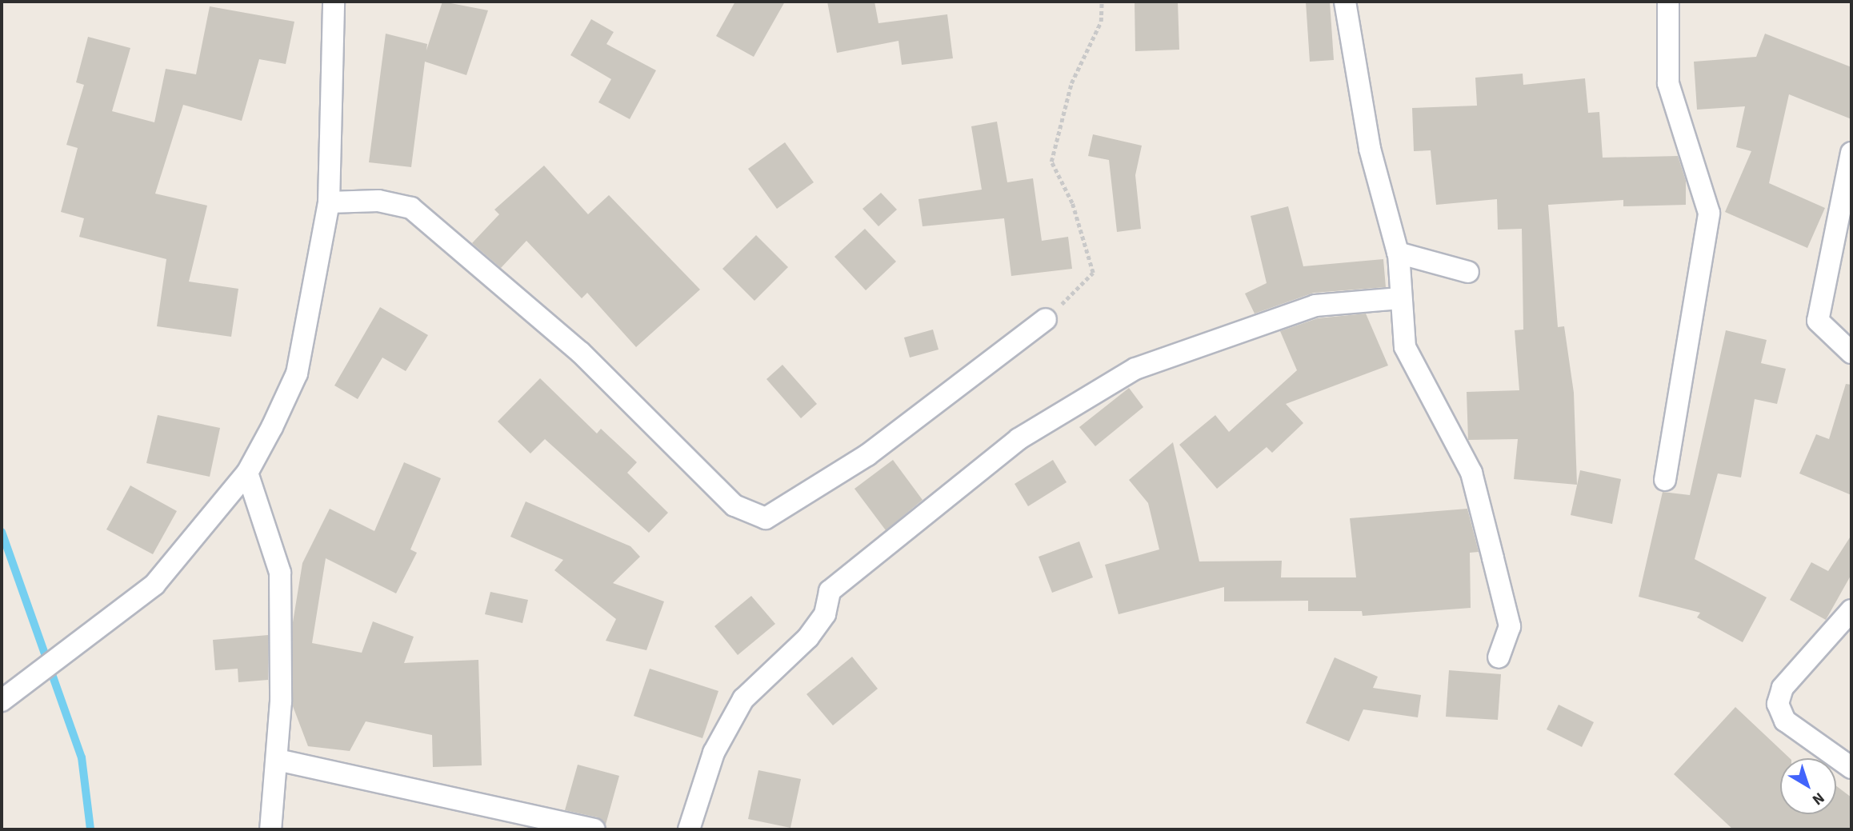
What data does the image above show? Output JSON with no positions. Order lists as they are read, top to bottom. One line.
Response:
{"north":"bottom right"}
